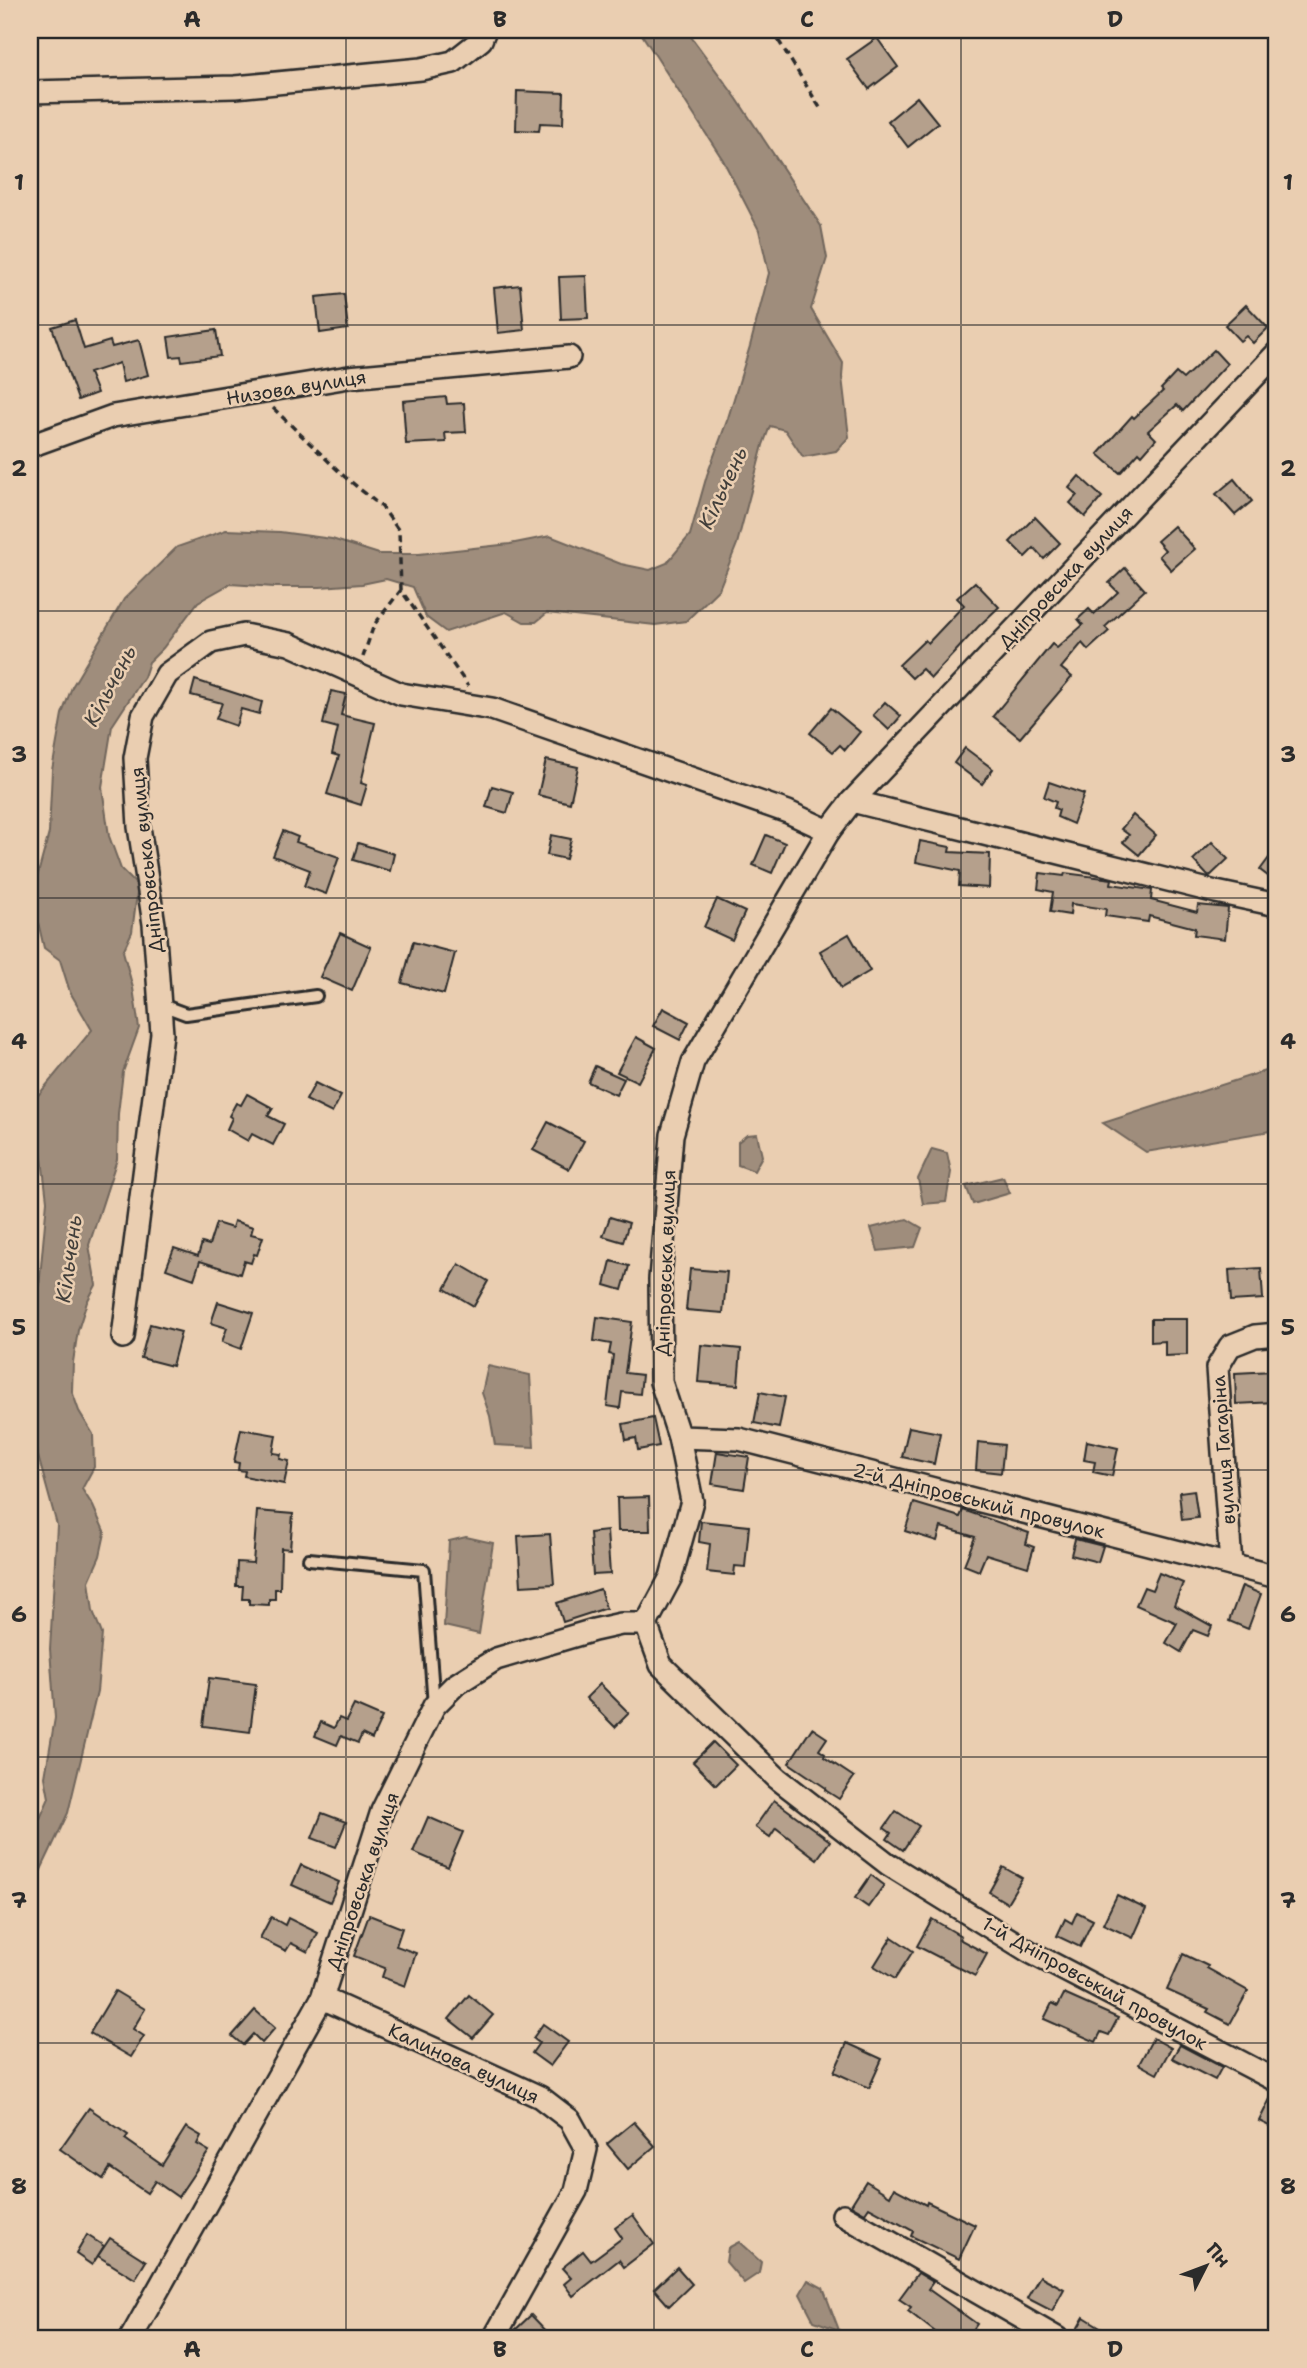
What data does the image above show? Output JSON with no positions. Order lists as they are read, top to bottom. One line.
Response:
{"streets":{"street":["Низова вулиця","Дніпровська вулиця","вулиця Гагаріна","2-й Дніпровський провулок","1-й Дніпровський провулок","Калинова вулиця"]},"crossings":[["Дніпровська вулиця","2-й Дніпровський провулок"],["Дніпровська вулиця","1-й Дніпровський провулок"],["Дніпровська вулиця","Калинова вулиця"],["вулиця Гагаріна","2-й Дніпровський провулок"]],"water":["Кільчень"],"north":"top right","grid":{"columns":["A","B","C","D"],"rows":["1","2","3","4","5","6","7","8"]}}
